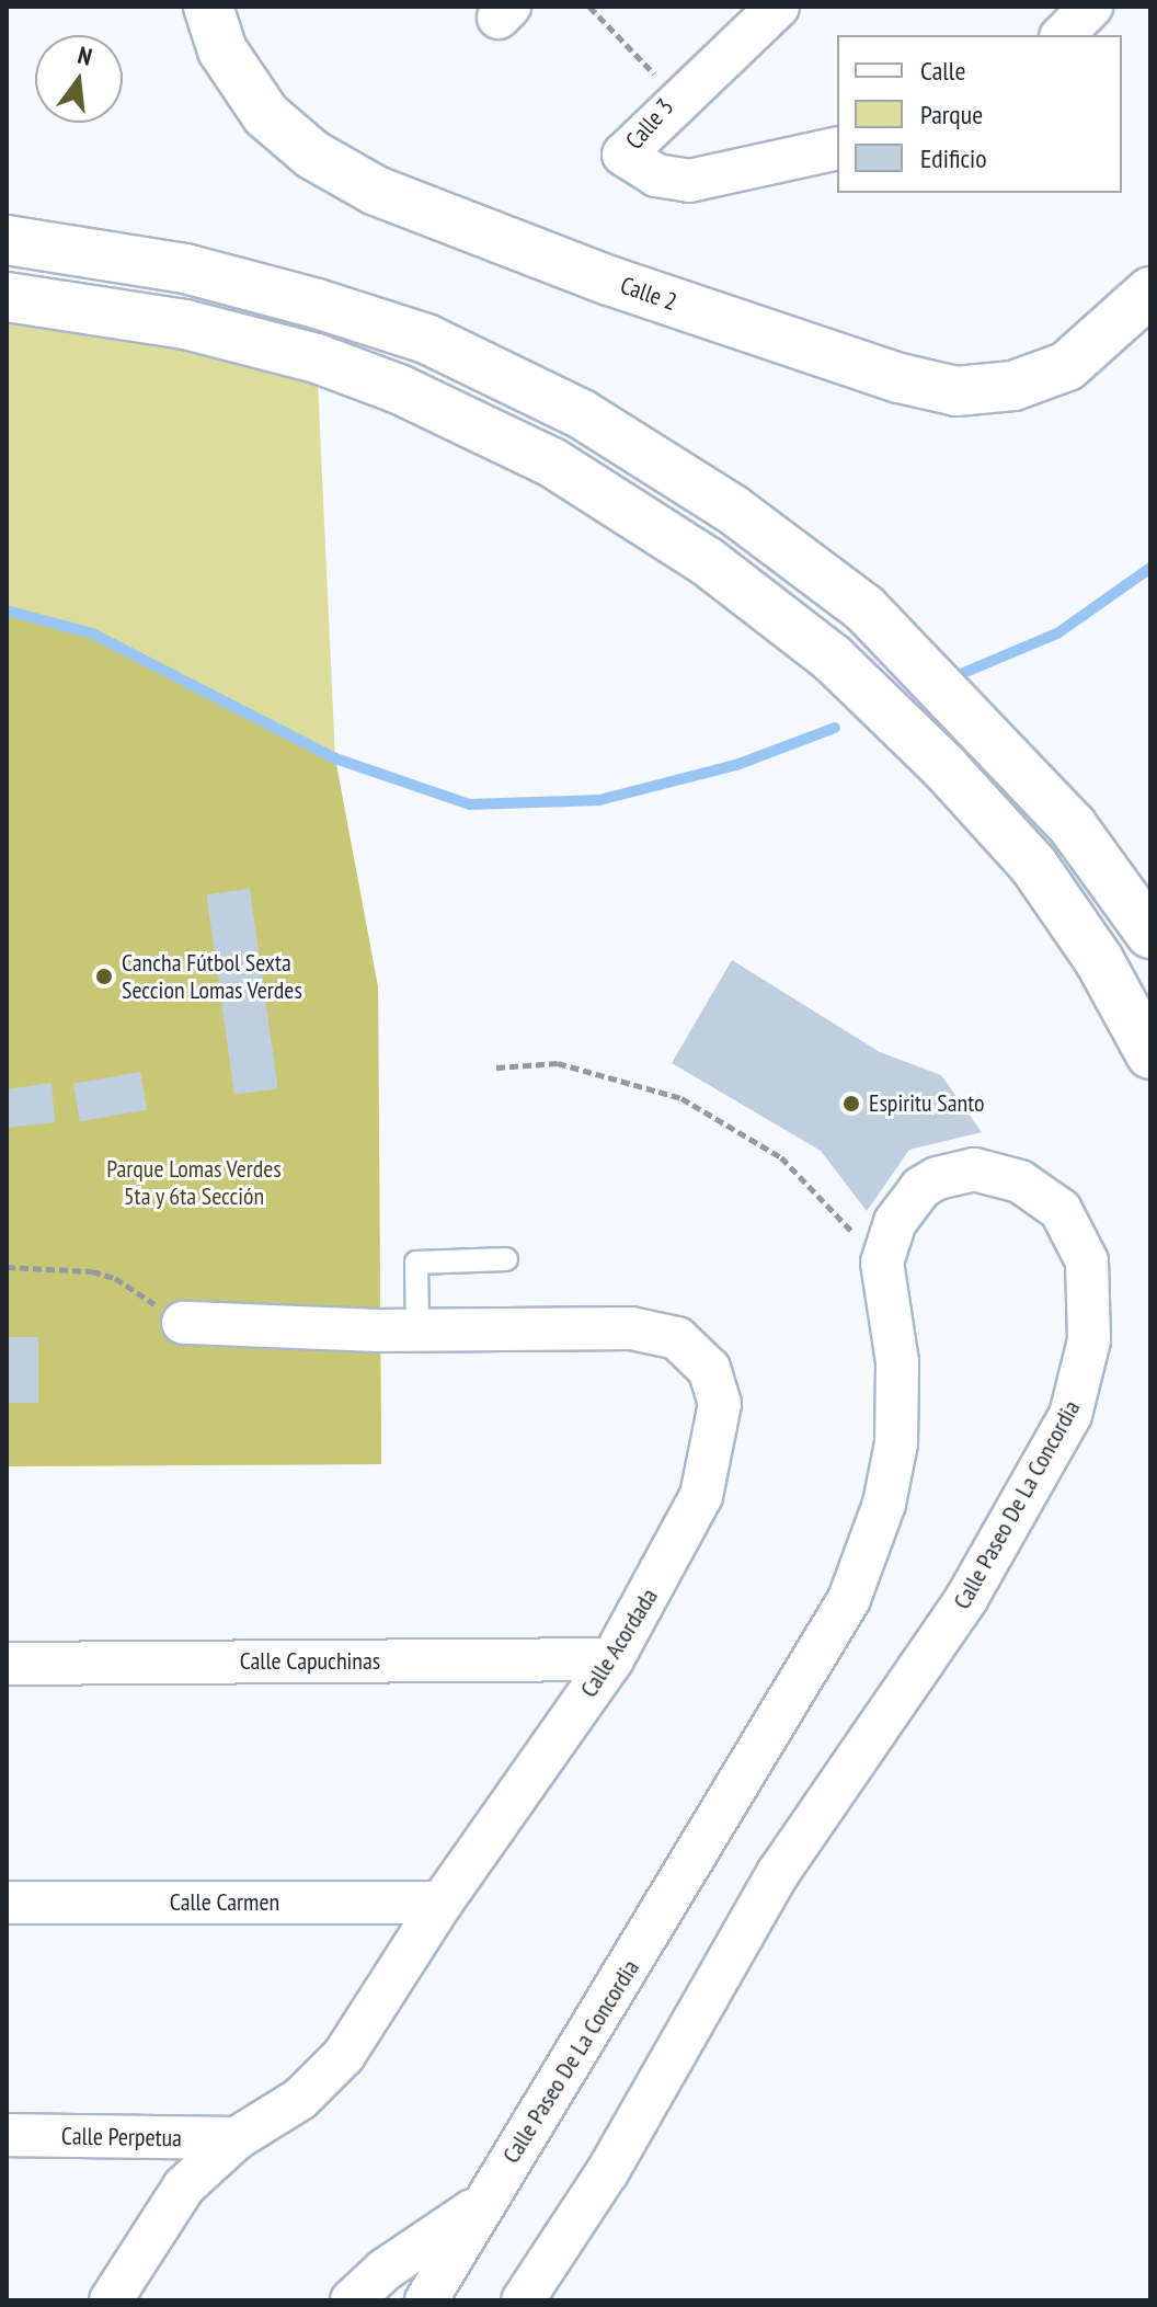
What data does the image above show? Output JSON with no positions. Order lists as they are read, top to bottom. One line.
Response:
{"streets":{"main road":["Calle 2"],"street":["Calle 3","Calle Paseo De La Concordia","Calle Acordada","Calle Capuchinas","Calle Carmen","Calle Perpetua"]},"crossings":[["Calle Acordada","Calle Capuchinas"],["Calle Acordada","Calle Carmen"],["Calle Acordada","Calle Perpetua"]],"parks":["Parque Lomas Verdes 5ta y 6ta Sección"],"places":["Cancha Fútbol Sexta Seccion Lomas Verdes","Espiritu Santo"],"legend":["Calle","Parque","Edificio"],"north":"top"}
